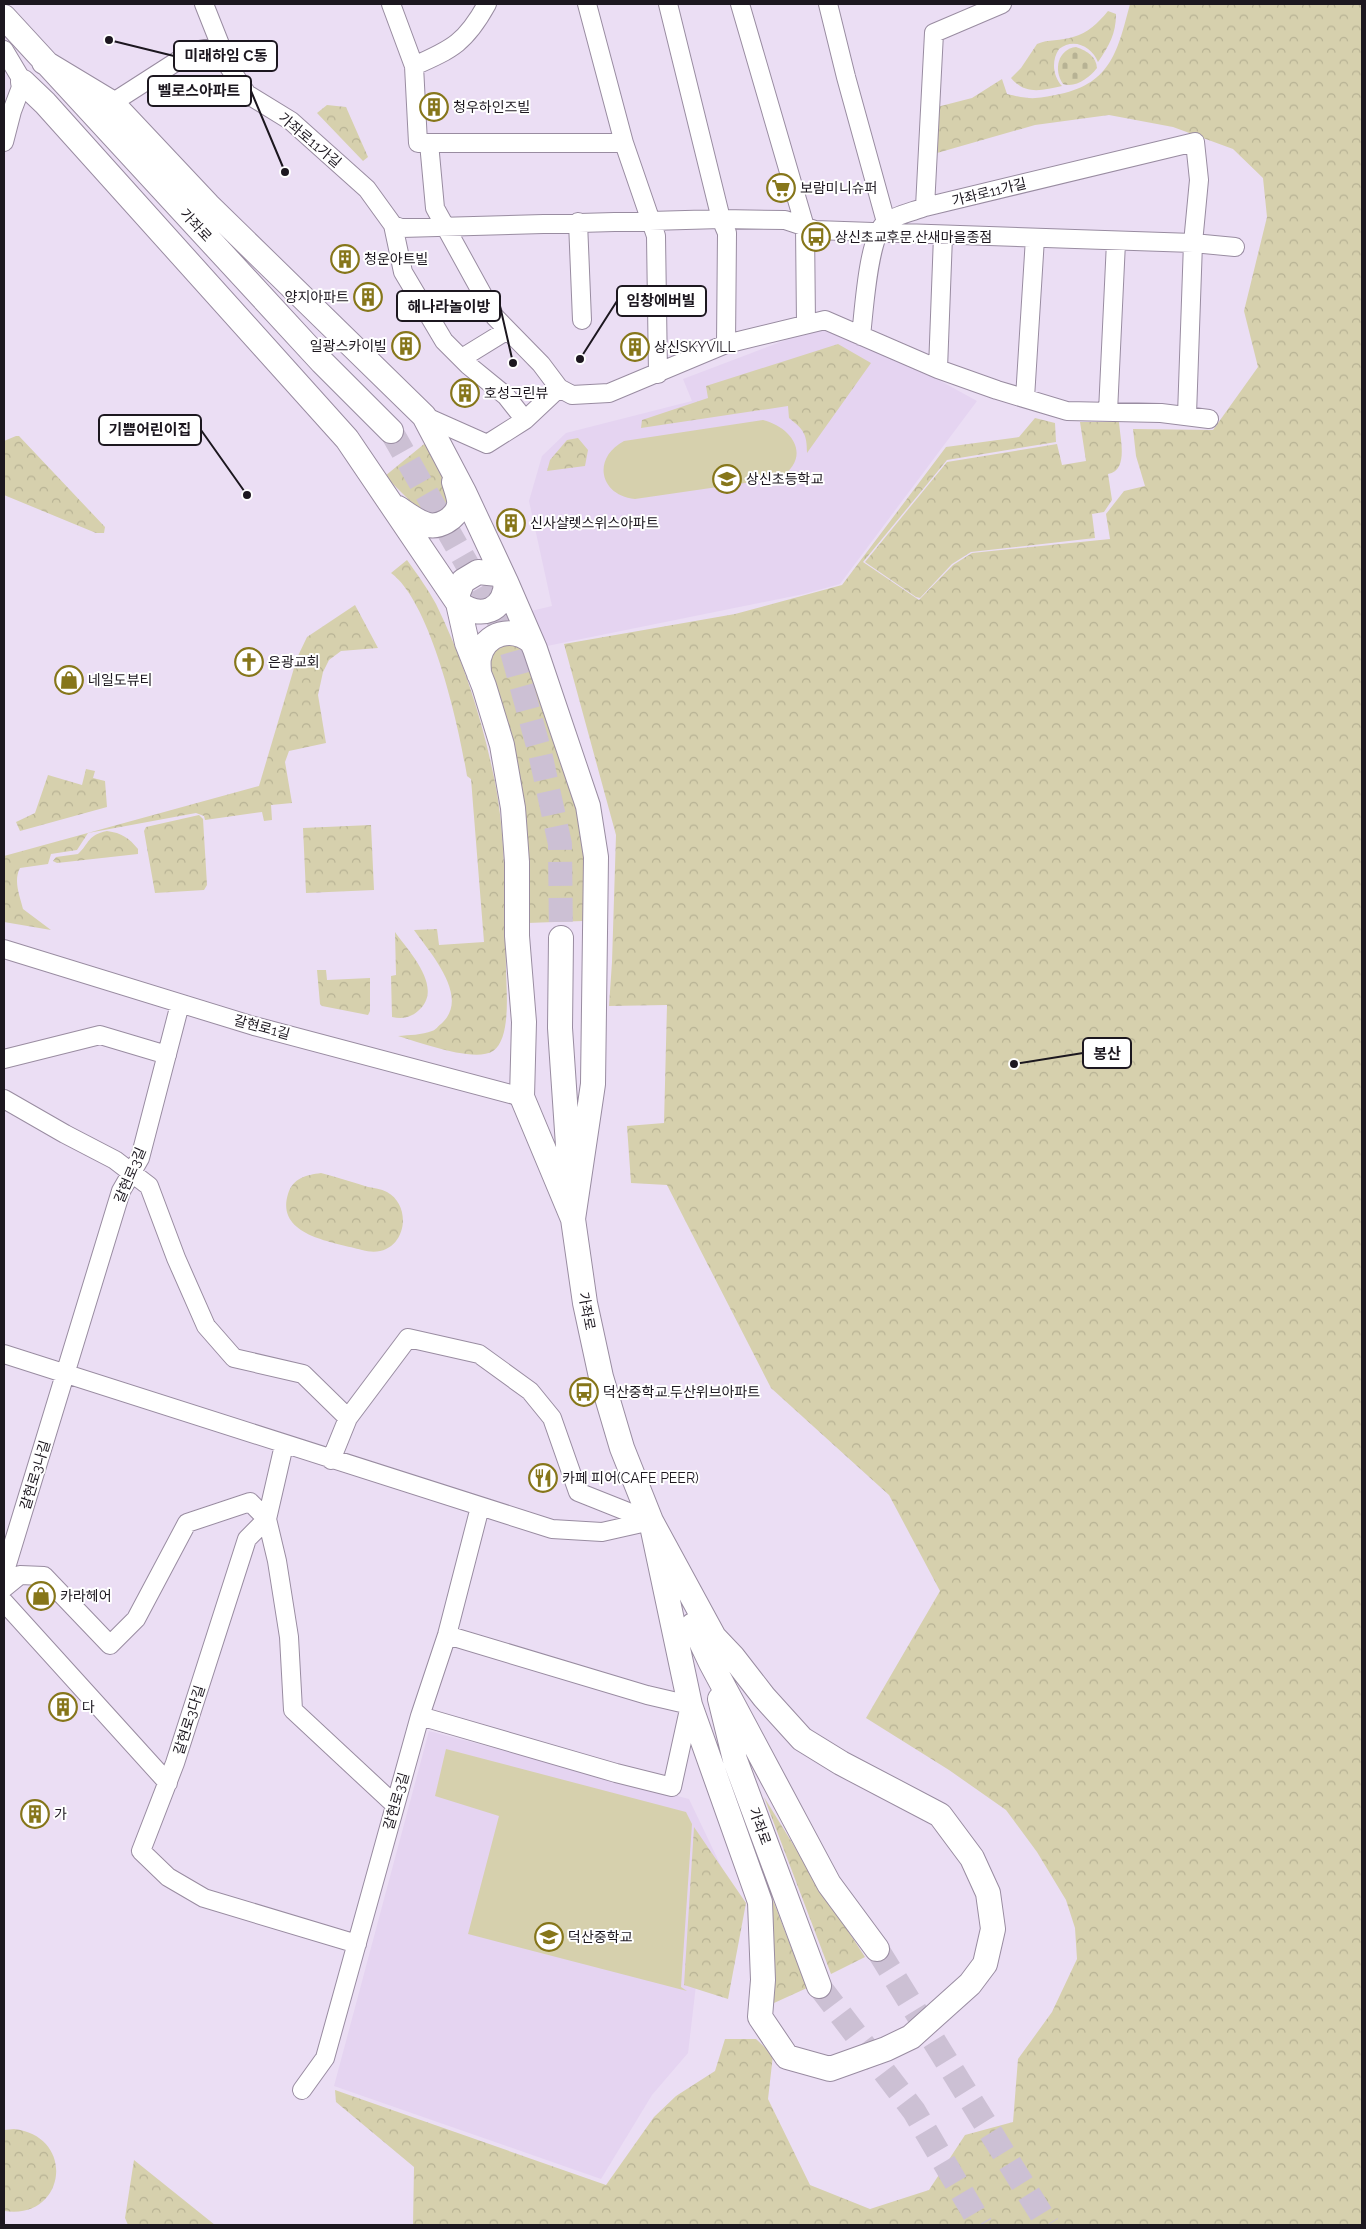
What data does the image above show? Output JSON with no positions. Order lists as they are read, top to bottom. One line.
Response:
{"streets":{"main road":["가좌로"],"street":["가좌로11가길","갈현로1길","갈현로3길","갈현로3나길","갈현로3다길"]},"crossings":[["갈현로1길","갈현로3길"],["갈현로3길","갈현로3나길"],["갈현로3길","갈현로3다길"]],"places":{"other":["미래하임 C동","벨로스아파트","임창에버빌","해나라놀이방","기쁨어린이집","봉산"],"building":["청우하인즈빌","청운아트빌","양지아파트","일광스카이빌","상신SKYVILL","호성그린뷰","신사샬렛스위스아파트","다","가"],"supermarket":["보람미니슈퍼"],"bus stop":["상신초교후문.산새마을종점","덕산중학교.두산위브아파트"],"school or university":["상신초등학교","덕산중학교"],"church":["은광교회"],"shop":["네일도뷰티","카라헤어"],"restaurant":["카페 피어(CAFE PEER)"]}}
